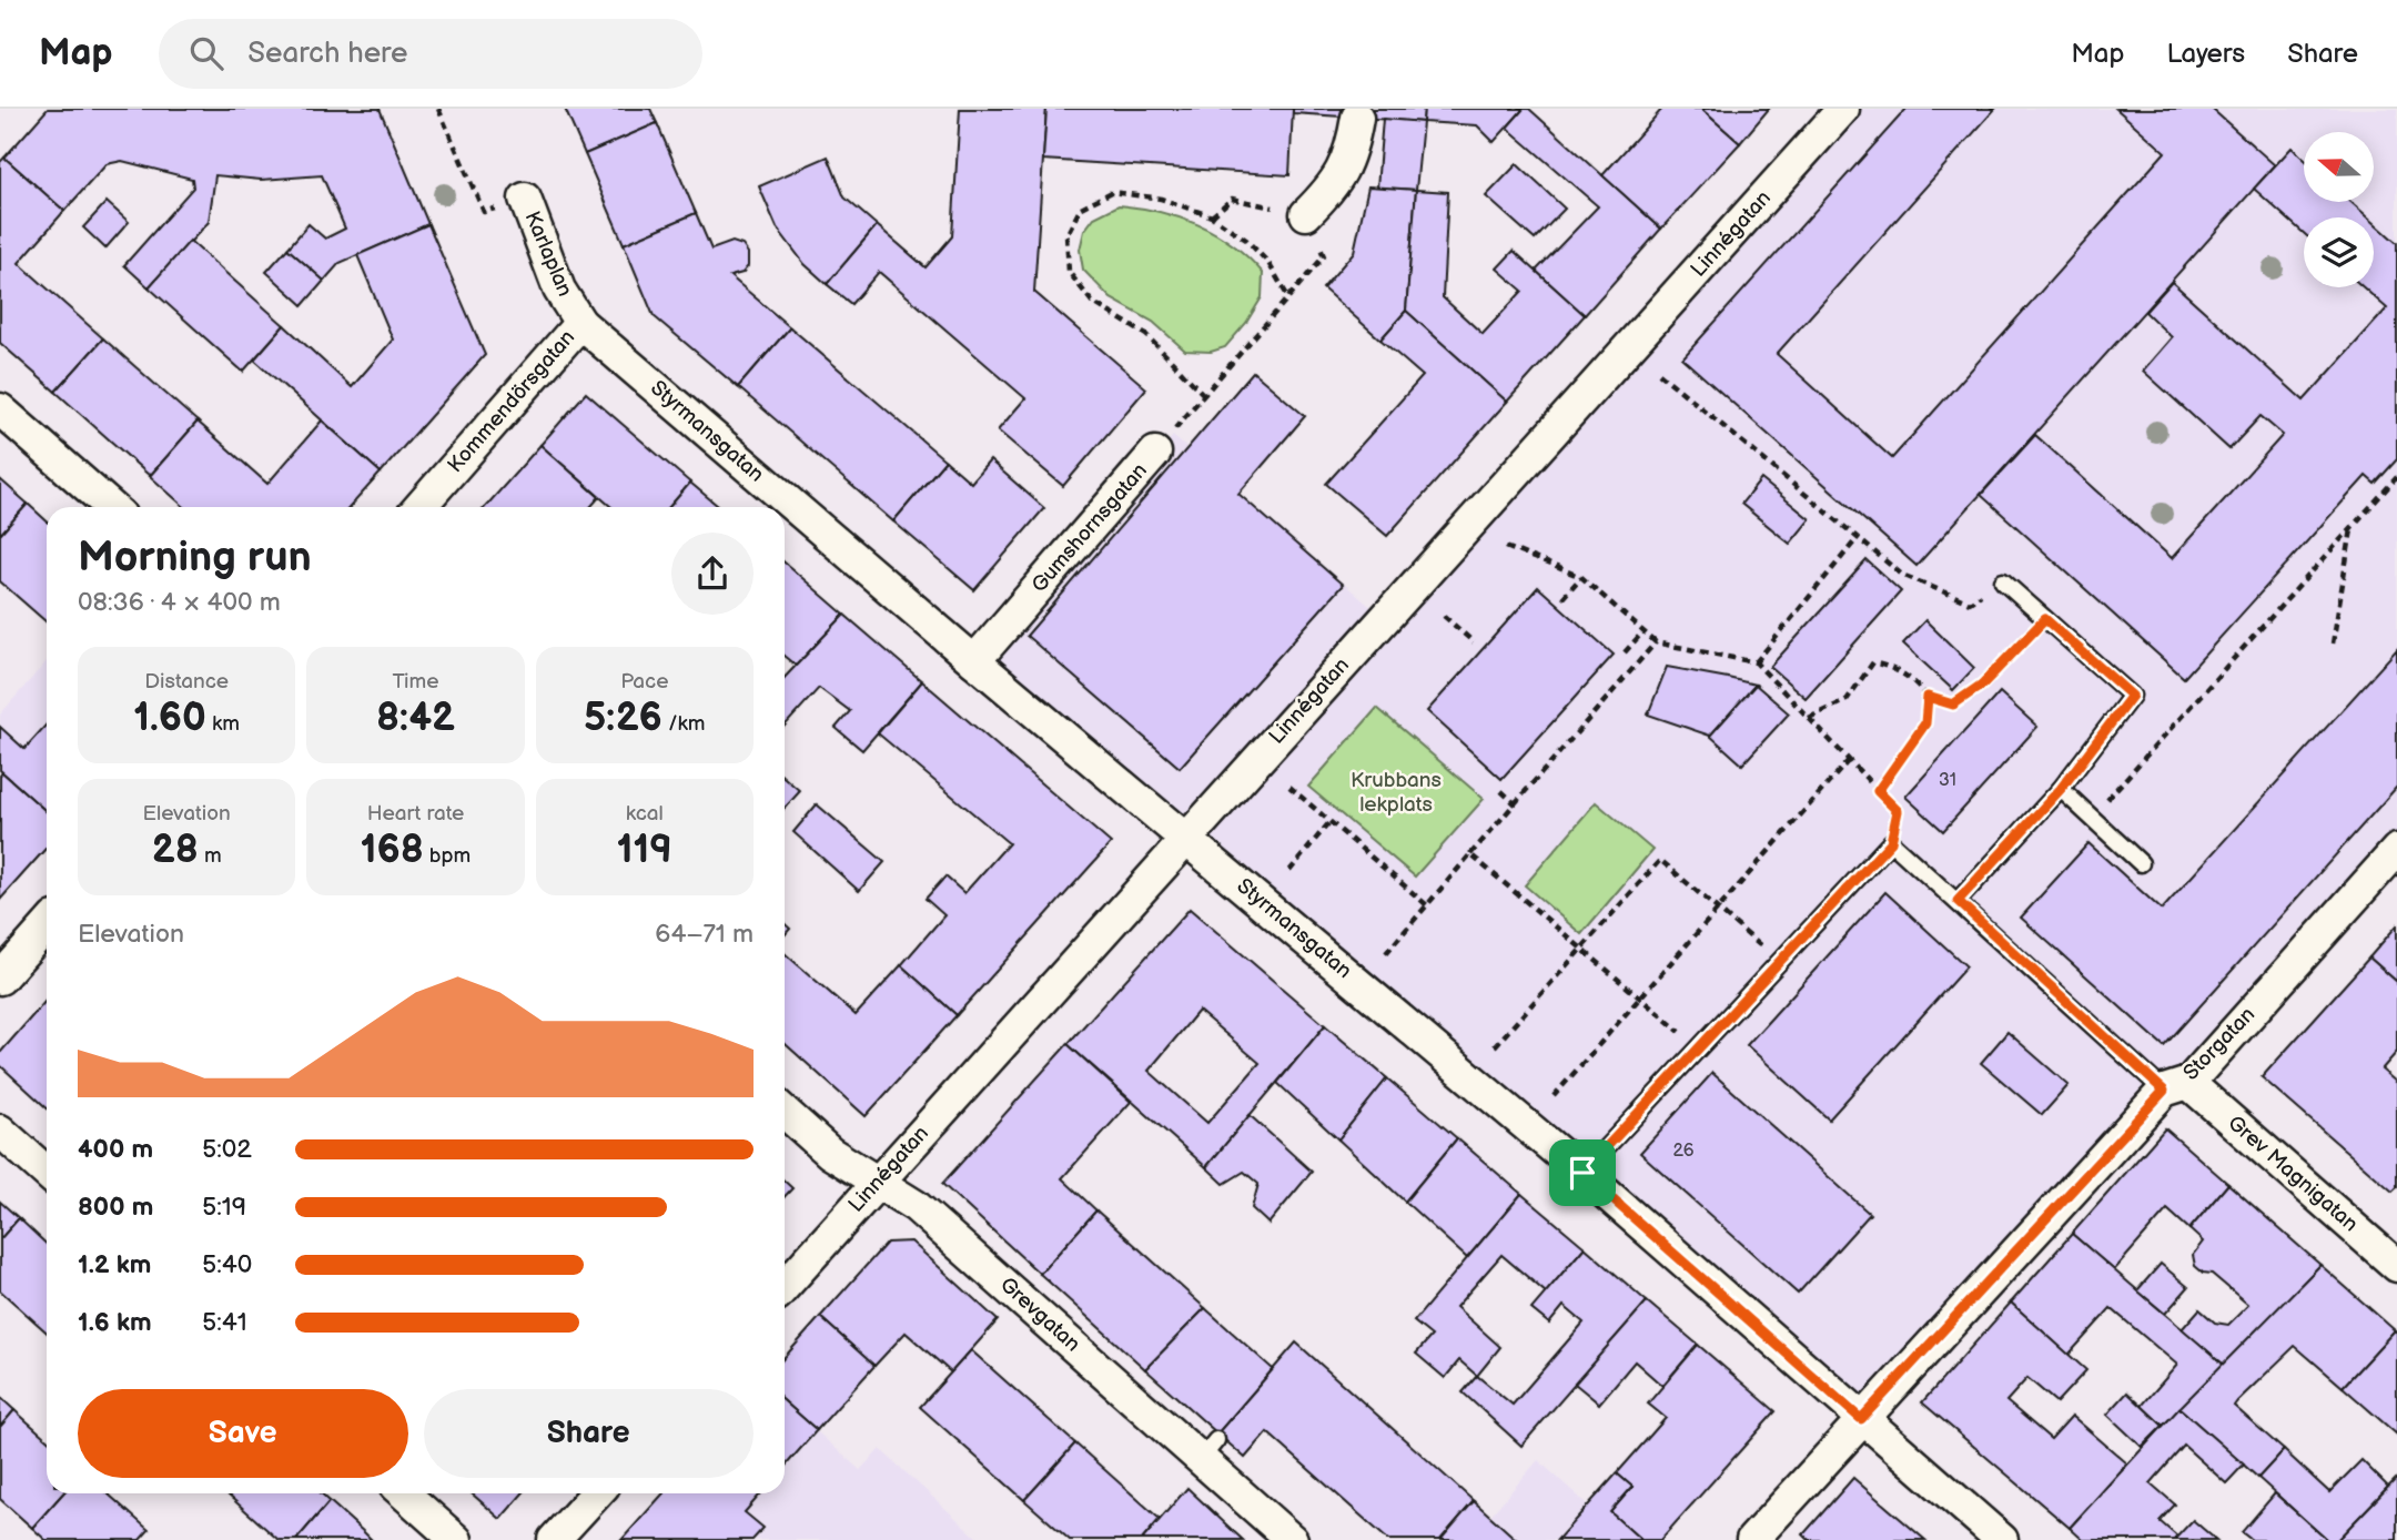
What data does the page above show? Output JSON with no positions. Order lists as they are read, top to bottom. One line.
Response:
{"streets":{"street":["Linnégatan","Karlaplan","Kommendörsgatan","Styrmansgatan","Gumshornsgatan","Storgatan","Grev Magnigatan","Grevgatan"]},"crossings":[["Linnégatan","Styrmansgatan"],["Linnégatan","Grevgatan"],["Karlaplan","Kommendörsgatan"],["Karlaplan","Styrmansgatan"],["Kommendörsgatan","Styrmansgatan"],["Styrmansgatan","Gumshornsgatan"],["Styrmansgatan","Storgatan"],["Storgatan","Grev Magnigatan"]],"parks":["Krubbans lekplats"],"house_numbers":["31","26"],"north":"left","page":{"header":"Map","search":"Search here","nav":["Map","Layers","Share"],"heading":["Morning run","08:36 · 4 × 400 m"],"stats":[["Distance","1.60 km"],["Time","8:42"],["Pace","5:26 /km"],["Elevation","28 m"],["Heart rate","168 bpm"],["kcal","119"]],"chart":["Elevation","64–71 m"],"list":[{"name":"400 m","note":"5:02"},{"name":"800 m","note":"5:19"},{"name":"1.2 km","note":"5:40"},{"name":"1.6 km","note":"5:41"}],"buttons":["Save","Share"]}}
